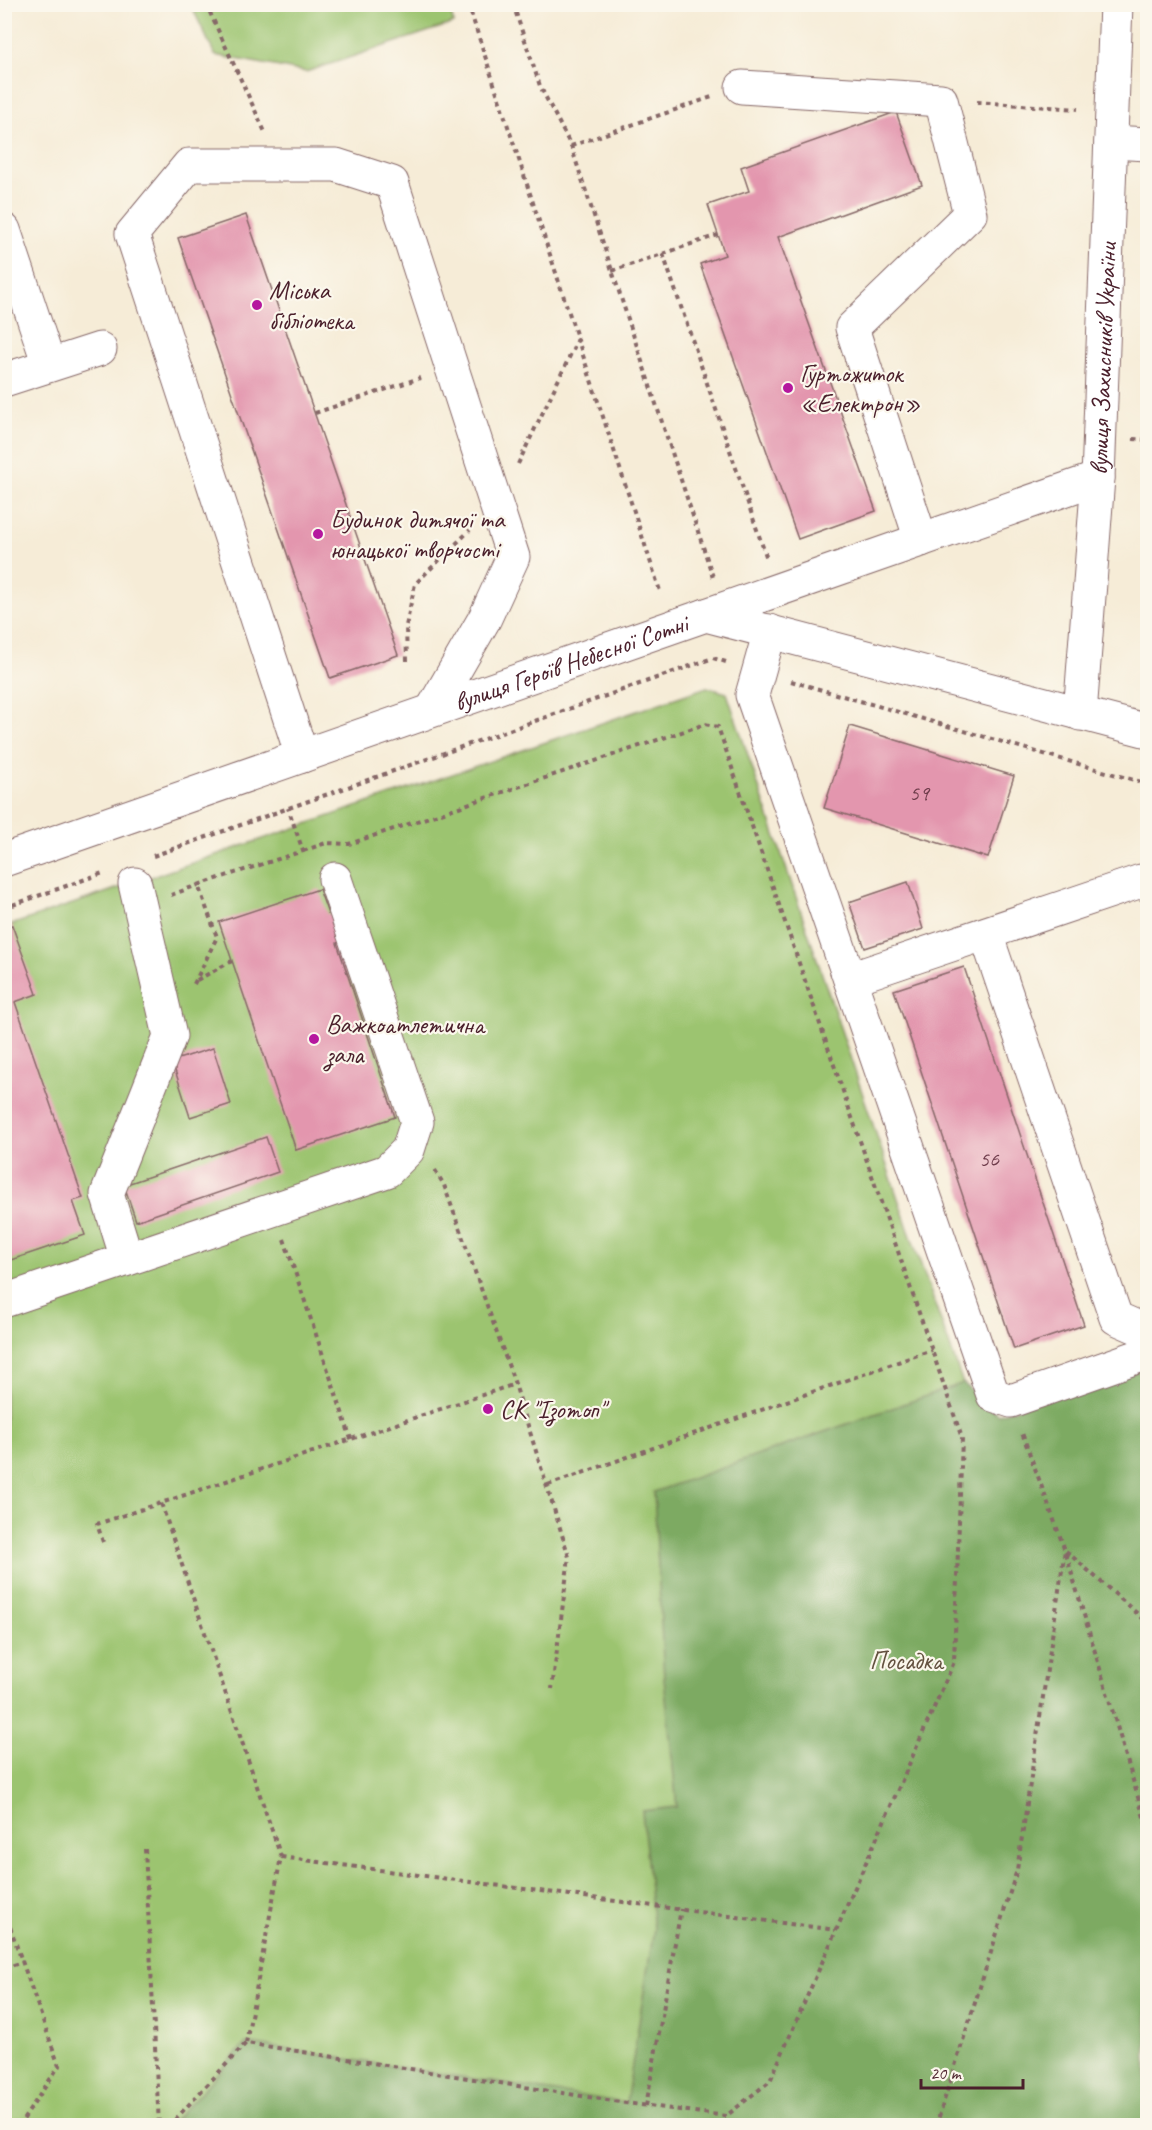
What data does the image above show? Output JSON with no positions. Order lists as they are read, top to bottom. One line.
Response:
{"streets":{"street":["вулиця Захисників України","вулиця Героїв Небесної Сотні"]},"crossings":[["вулиця Захисників України","вулиця Героїв Небесної Сотні"]],"parks":["Посадка"],"places":["Міська бібліотека","Гуртожиток «Електрон»","Будинок дитячої та юнацької творчості","Важкоатлетична зала","СК \"Ізотоп\""],"house_numbers":["59","56"],"scale_bar":"20 m"}
